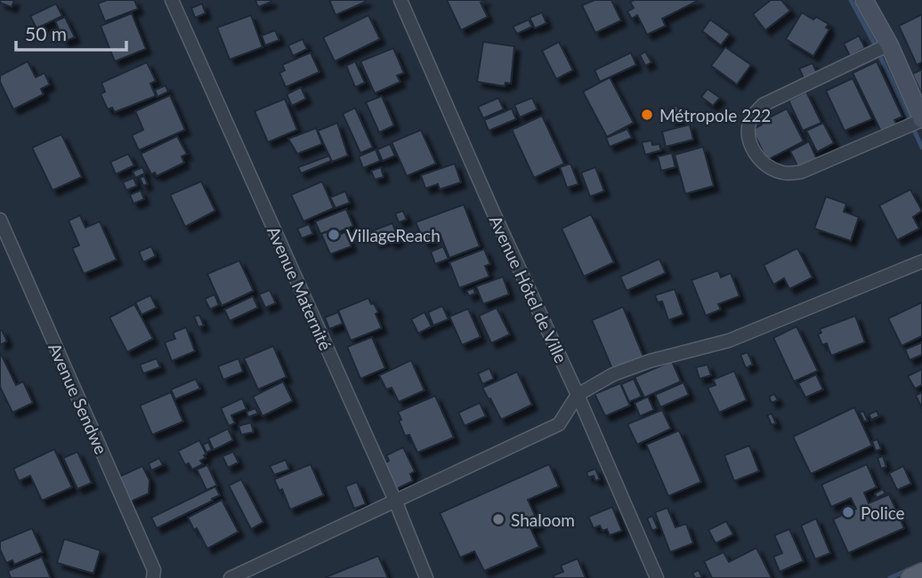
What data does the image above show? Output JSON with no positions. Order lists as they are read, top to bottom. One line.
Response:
{"streets":{"street":["Avenue Maternité","Avenue Hôtel de Ville","Avenue Sendwe"]},"places":["Métropole 222","VillageReach","Police","Shaloom"],"scale_bar":"50 m"}
